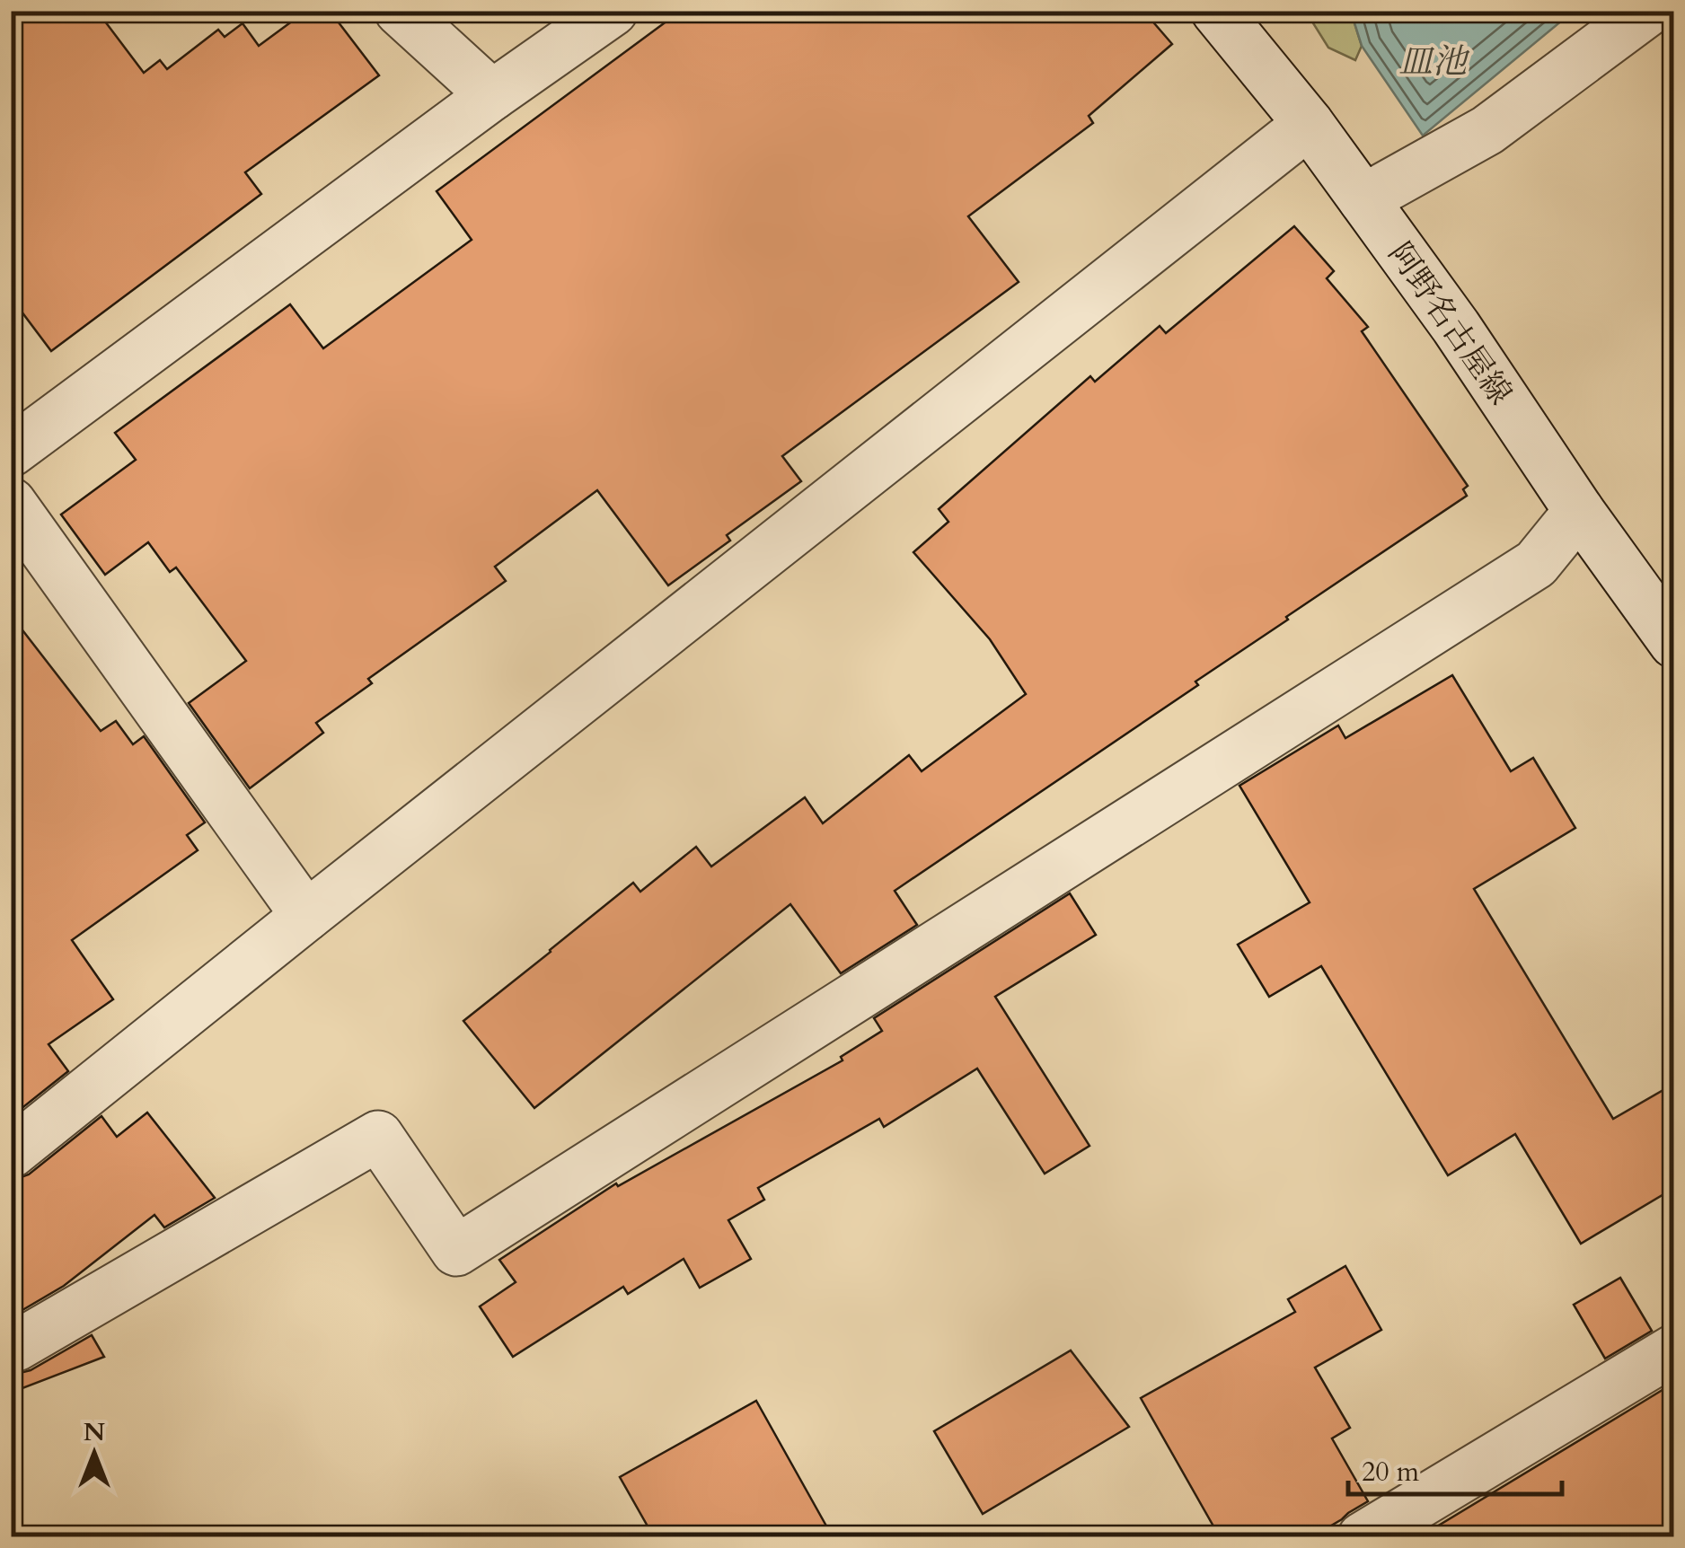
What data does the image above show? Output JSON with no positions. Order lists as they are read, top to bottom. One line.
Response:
{"streets":{"street":["阿野名古屋線"]},"water":["皿池"],"scale_bar":"20 m","north":"top"}
